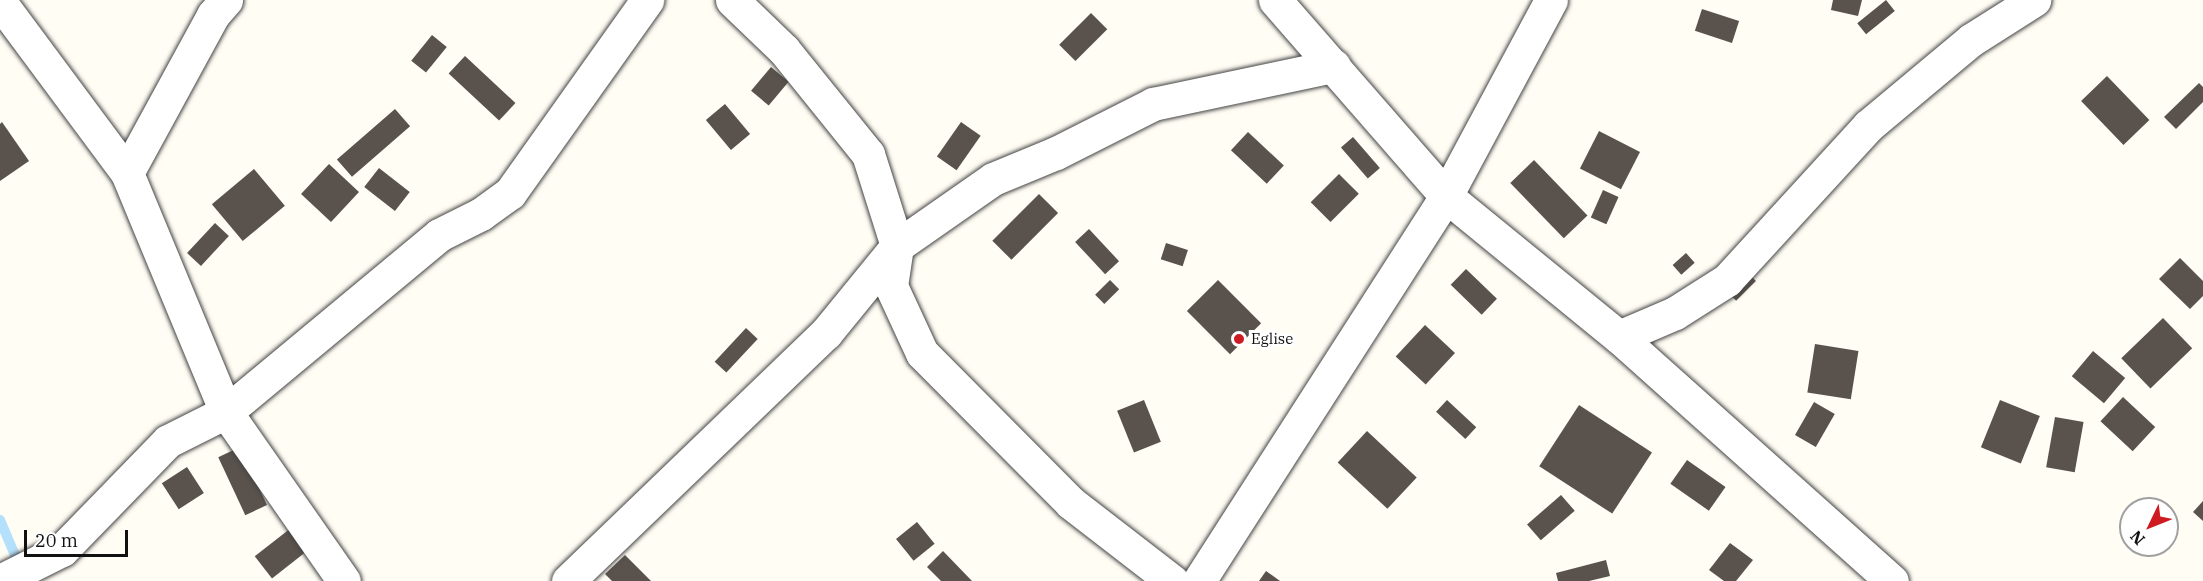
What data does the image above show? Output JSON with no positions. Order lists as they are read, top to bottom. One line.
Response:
{"places":["Eglise"],"scale_bar":"20 m","north":"bottom left"}
